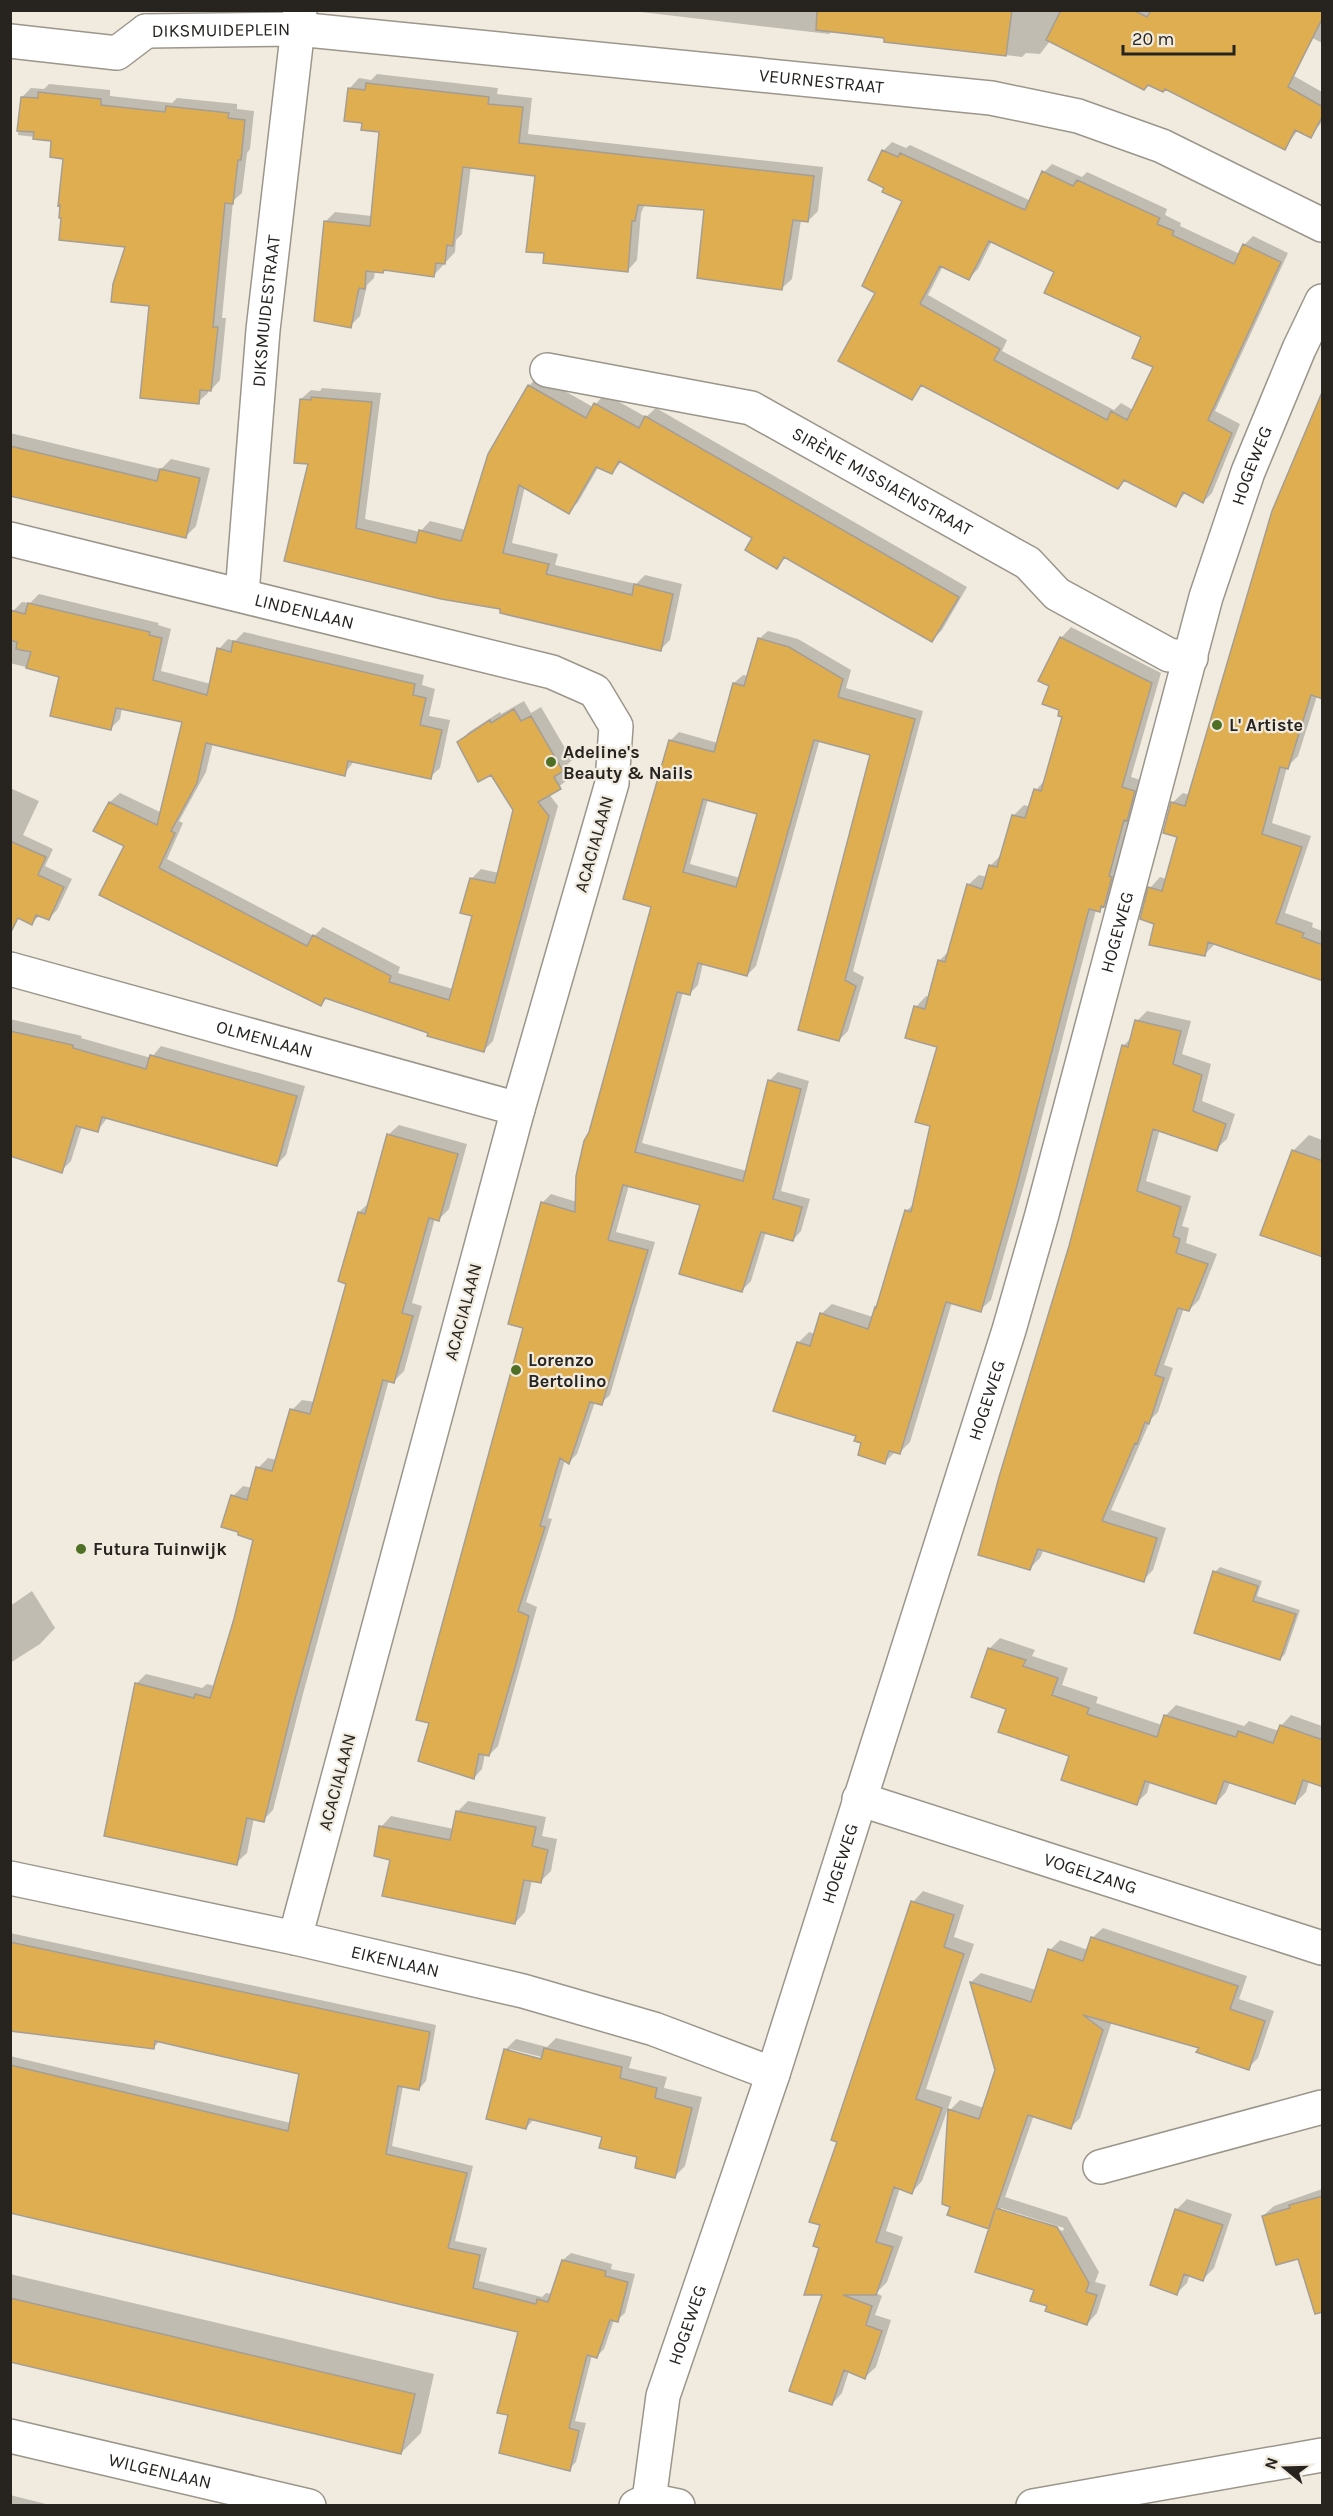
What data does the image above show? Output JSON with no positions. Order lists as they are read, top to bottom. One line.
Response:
{"streets":{"street":["DIKSMUIDEPLEIN","VEURNESTRAAT","DIKSMUIDESTRAAT","HOGEWEG","SIRÈNE MISSIAENSTRAAT","LINDENLAAN","ACACIALAAN","OLMENLAAN","VOGELZANG","EIKENLAAN","WILGENLAAN"]},"crossings":[["DIKSMUIDEPLEIN","VEURNESTRAAT"],["DIKSMUIDEPLEIN","DIKSMUIDESTRAAT"],["VEURNESTRAAT","DIKSMUIDESTRAAT"],["DIKSMUIDESTRAAT","LINDENLAAN"],["HOGEWEG","SIRÈNE MISSIAENSTRAAT"],["HOGEWEG","VOGELZANG"],["HOGEWEG","EIKENLAAN"],["LINDENLAAN","ACACIALAAN"],["ACACIALAAN","OLMENLAAN"],["ACACIALAAN","EIKENLAAN"]],"places":["L' Artiste","Adeline's Beauty & Nails","Lorenzo Bertolino","Futura Tuinwijk"],"scale_bar":"20 m","north":"left"}
